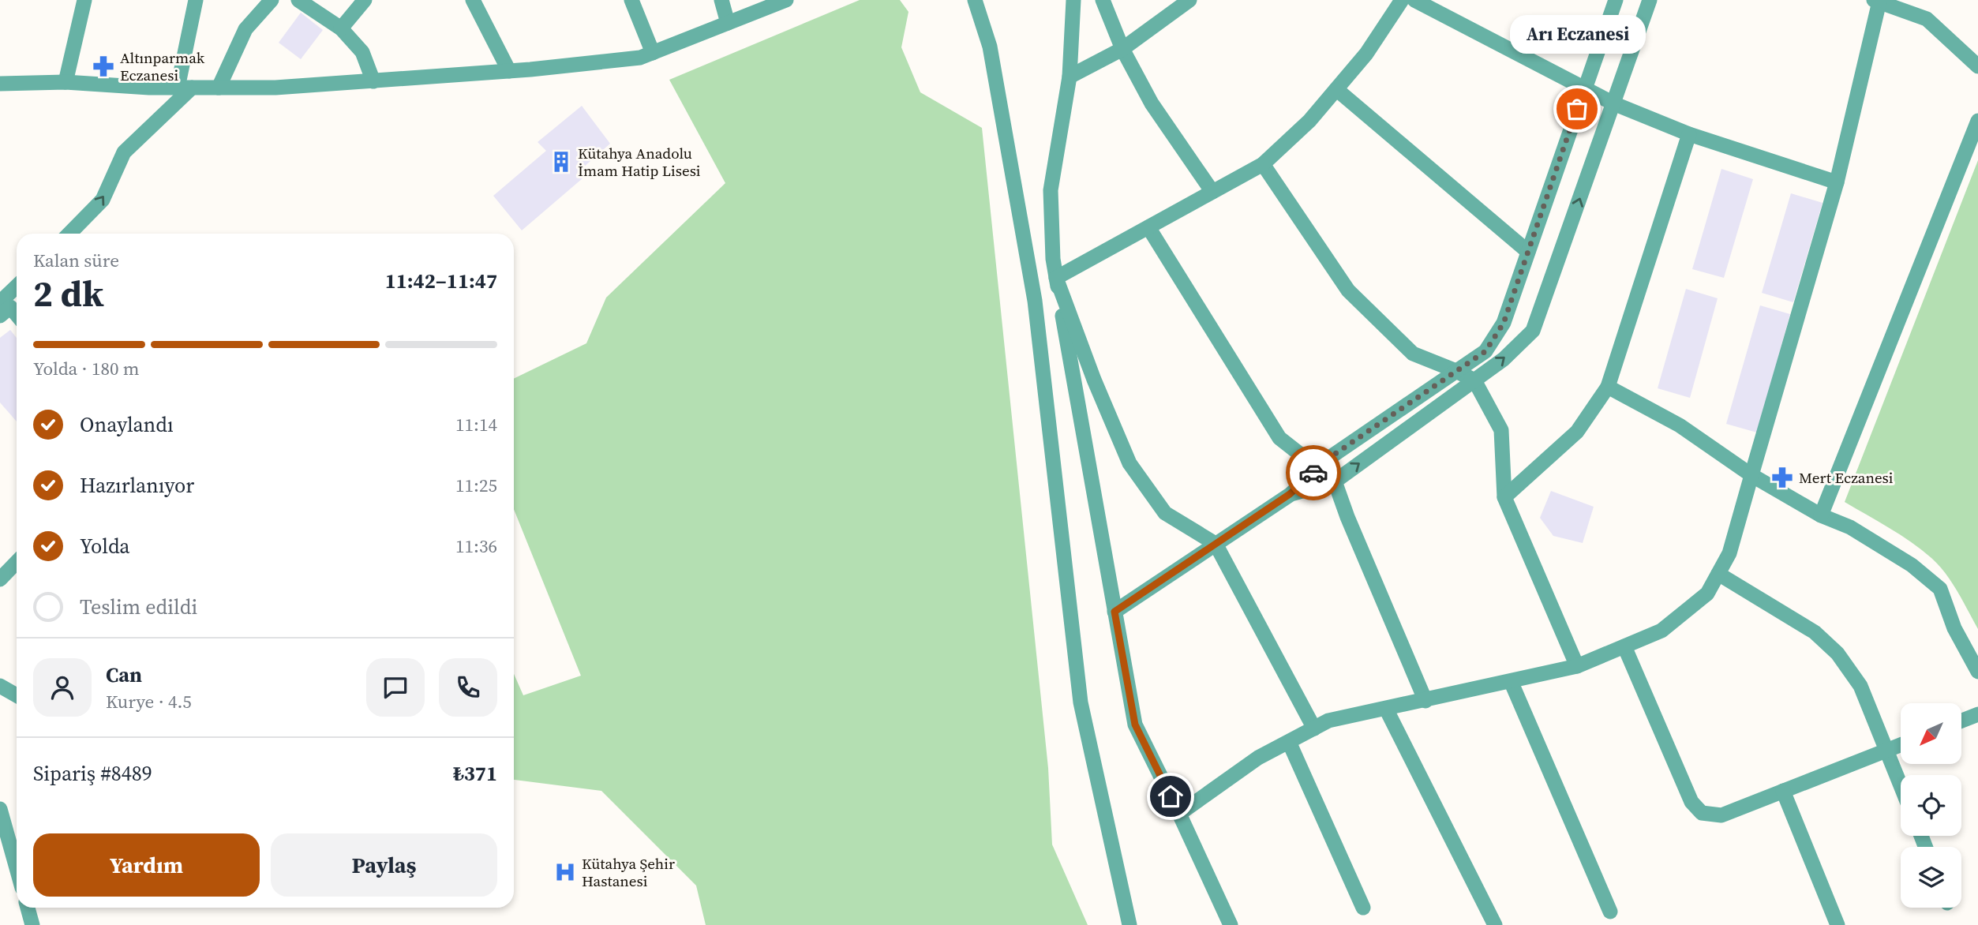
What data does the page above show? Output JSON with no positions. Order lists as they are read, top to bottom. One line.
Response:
{"places":{"pharmacy":["Altınparmak Eczanesi","Mert Eczanesi"],"other":["Arı Eczanesi"],"building":["Kütahya Anadolu İmam Hatip Lisesi"],"hospital":["Kütahya Şehir Hastanesi"]},"north":"bottom left","page":{"bubble":"Arı Eczanesi","heading":["2 dk","Kalan süre","11:42–11:47"],"panel":["Can","Kurye · 4.5","Sipariş #8489","₺371"],"bar":"Yolda · 180 m","list":[["Onaylandı","11:14"],["Hazırlanıyor","11:25"],["Yolda","11:36"],"Teslim edildi"],"buttons":["Yardım","Paylaş"]}}
